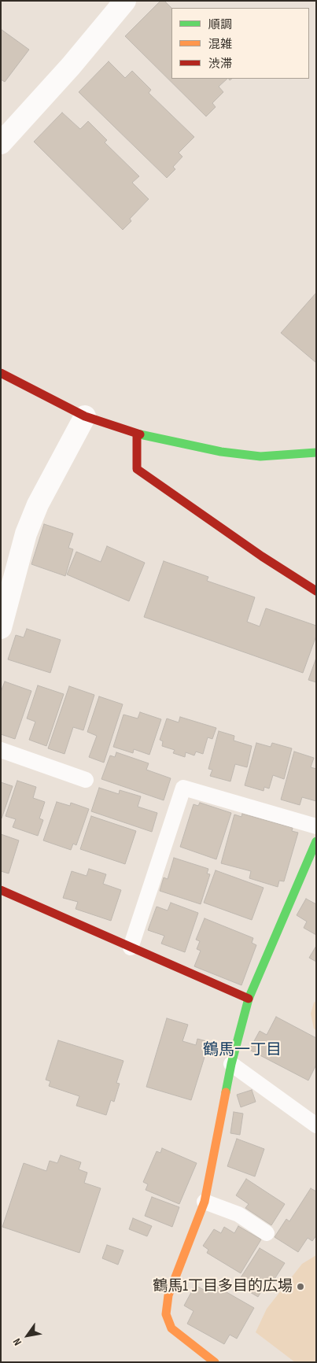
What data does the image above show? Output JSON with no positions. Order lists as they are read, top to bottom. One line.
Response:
{"districts":["鶴馬一丁目"],"places":["鶴馬1丁目多目的広場"],"legend":["順調","混雑","渋滞"],"north":"bottom left"}
